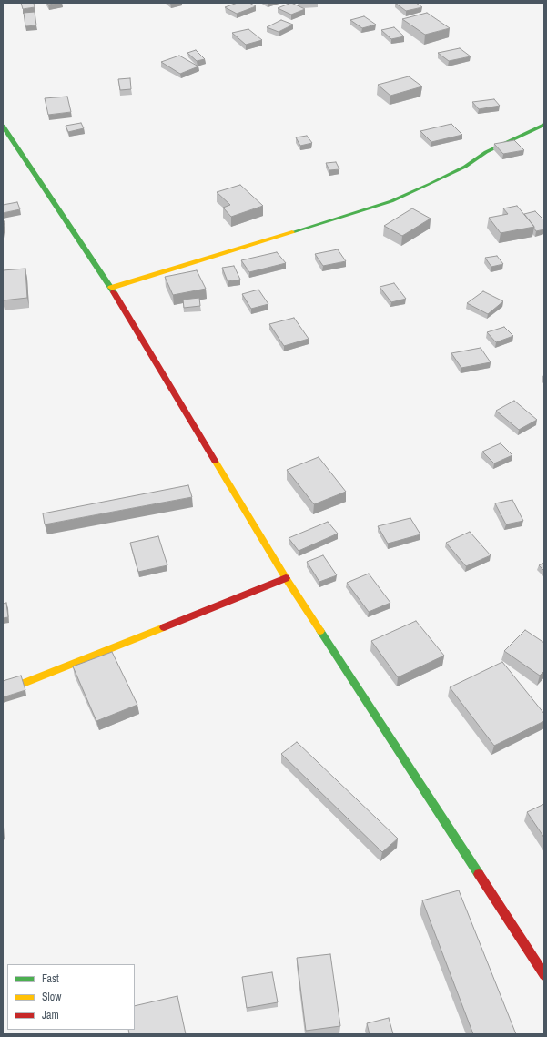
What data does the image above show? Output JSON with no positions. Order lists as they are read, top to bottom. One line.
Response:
{"legend":["Fast","Slow","Jam"]}
